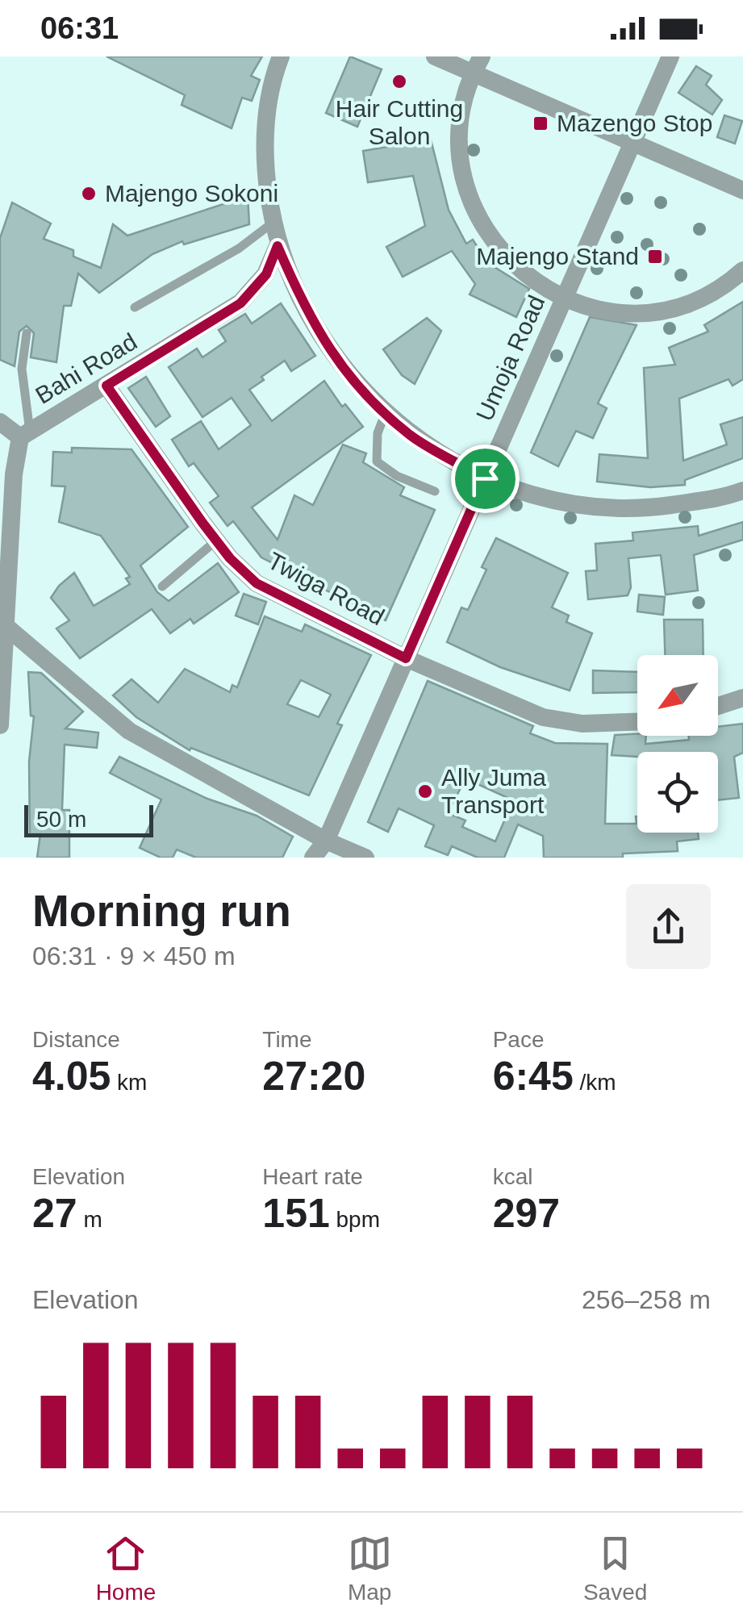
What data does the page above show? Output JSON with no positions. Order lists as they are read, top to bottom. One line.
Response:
{"streets":{"street":["Umoja Road","Bahi Road","Twiga Road"]},"crossings":[["Umoja Road","Twiga Road"],["Bahi Road","Twiga Road"]],"places":{"other":["Hair Cutting Salon","Majengo Sokoni","Ally Juma Transport"],"transit":["Mazengo Stop","Majengo Stand"]},"scale_bar":"50 m","north":"bottom left","page":{"status":"06:31","scale":"50 m","heading":["Morning run","06:31 · 9 × 450 m"],"stats":[["Distance","4.05 km"],["Time","27:20"],["Pace","6:45 /km"],["Elevation","27 m"],["Heart rate","151 bpm"],["kcal","297"]],"chart":["Elevation","256–258 m"],"tabs":["Home","Map","Saved"]}}
